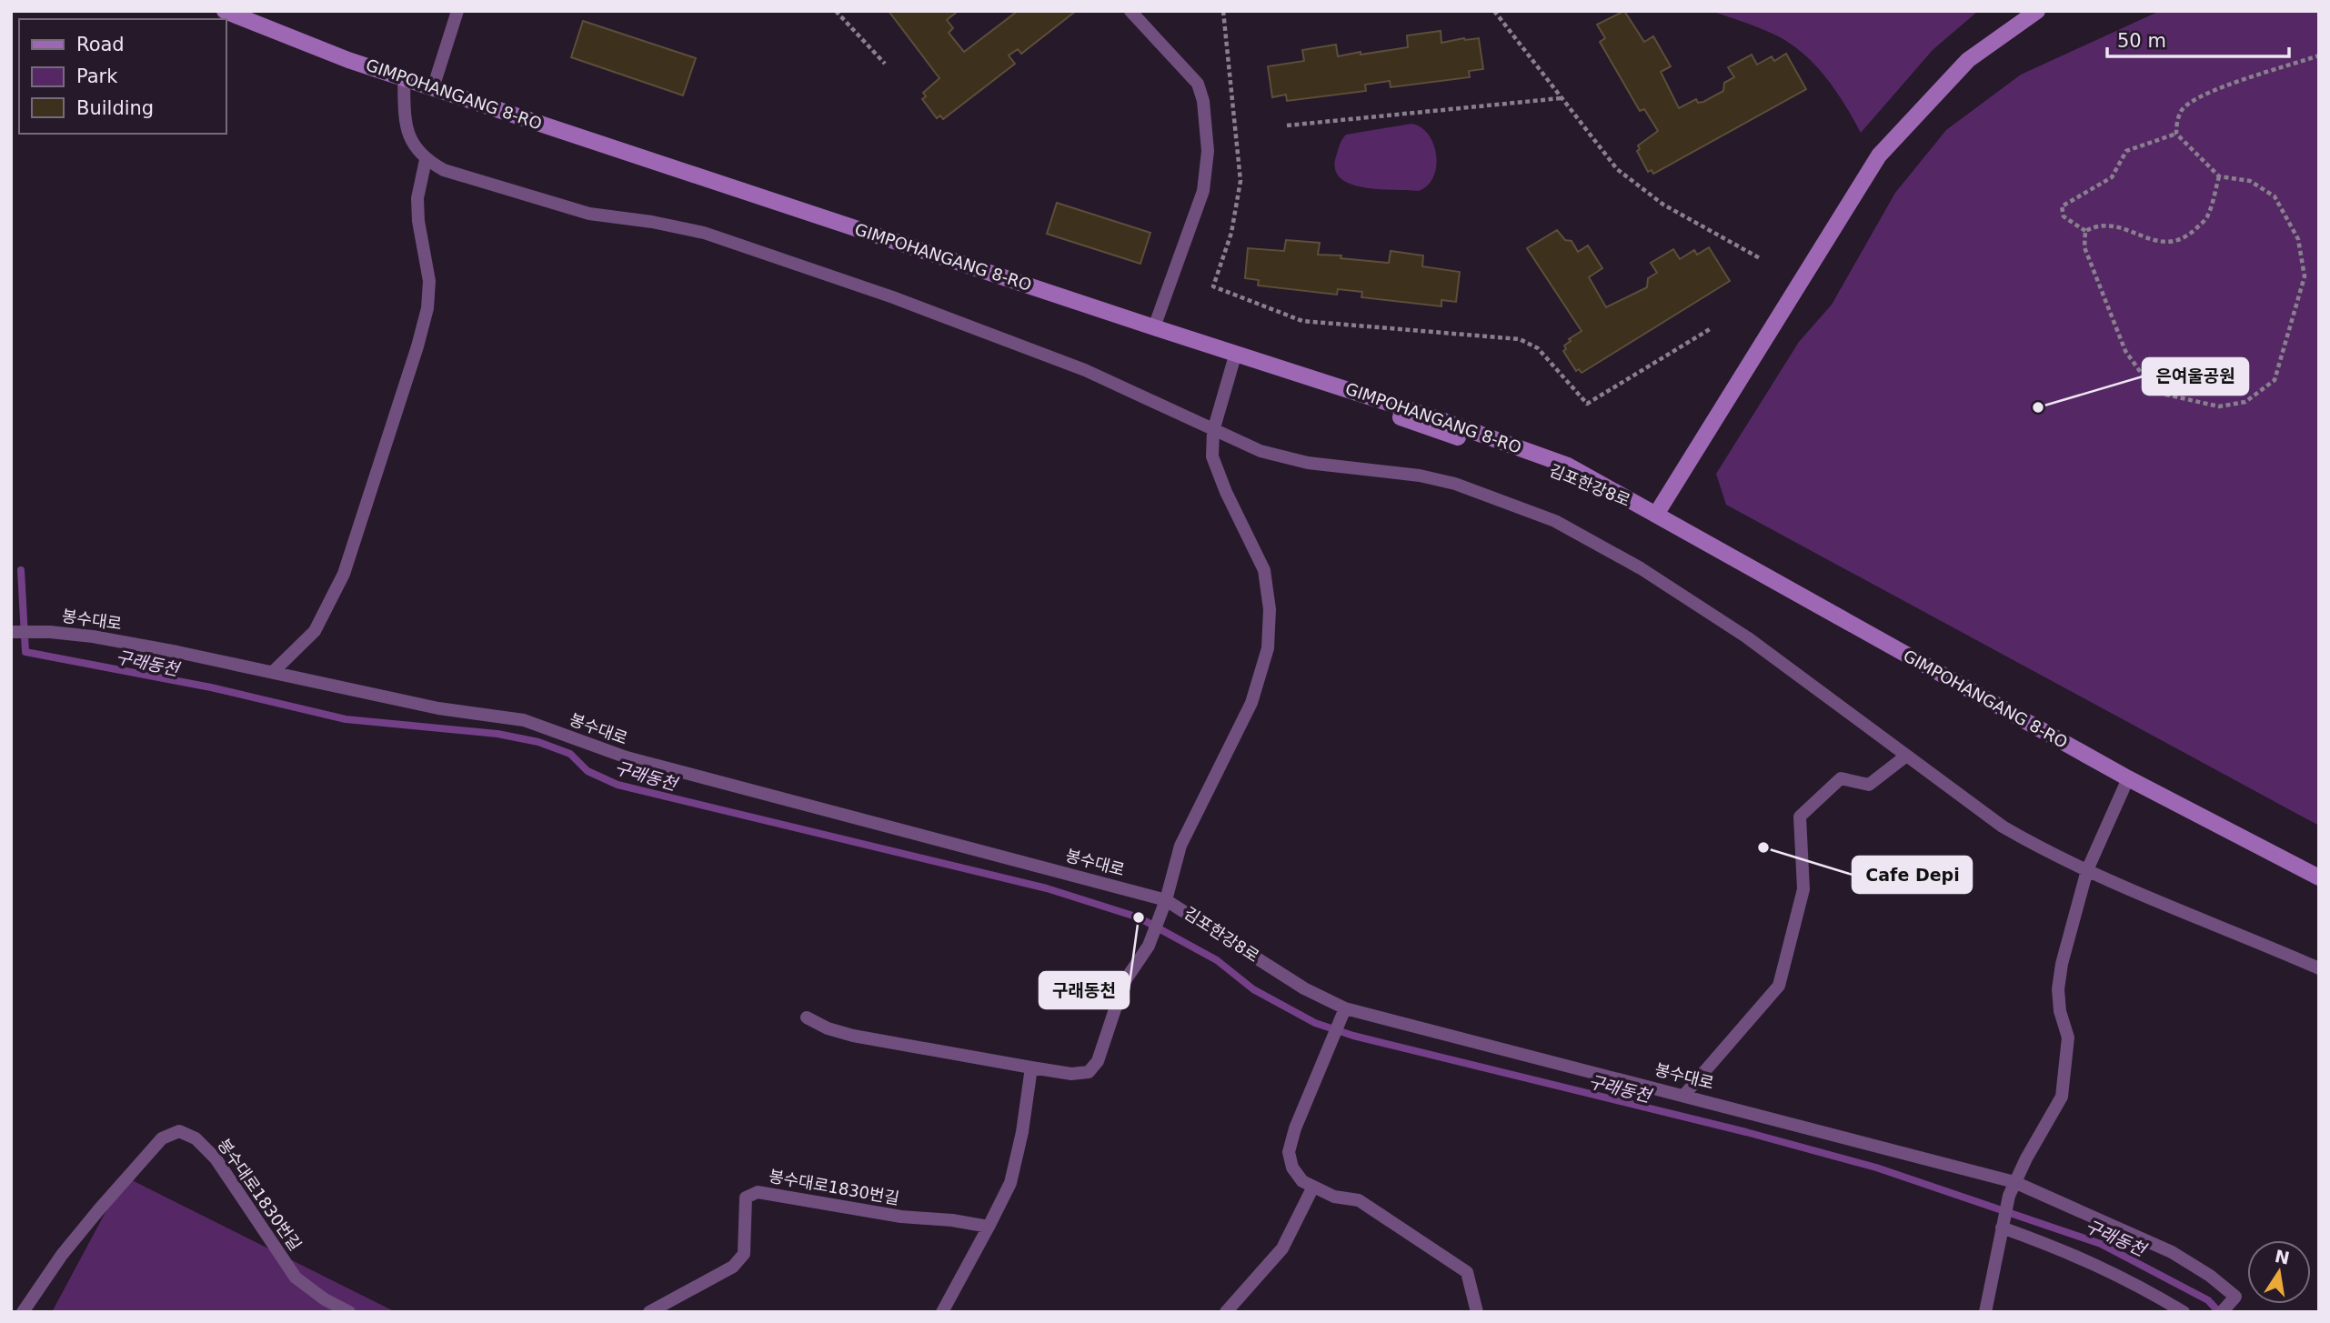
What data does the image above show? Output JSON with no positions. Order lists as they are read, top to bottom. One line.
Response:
{"streets":{"street":["GIMPOHANGANG 8-RO","김포한강8로"],"lane":["봉수대로","봉수대로1830번길"]},"crossings":[["GIMPOHANGANG 8-RO","김포한강8로"],["김포한강8로","봉수대로"]],"water":["구래동천"],"places":["은여울공원","Cafe Depi","구래동천"],"legend":["Road","Park","Building"],"scale_bar":"50 m","north":"top"}
